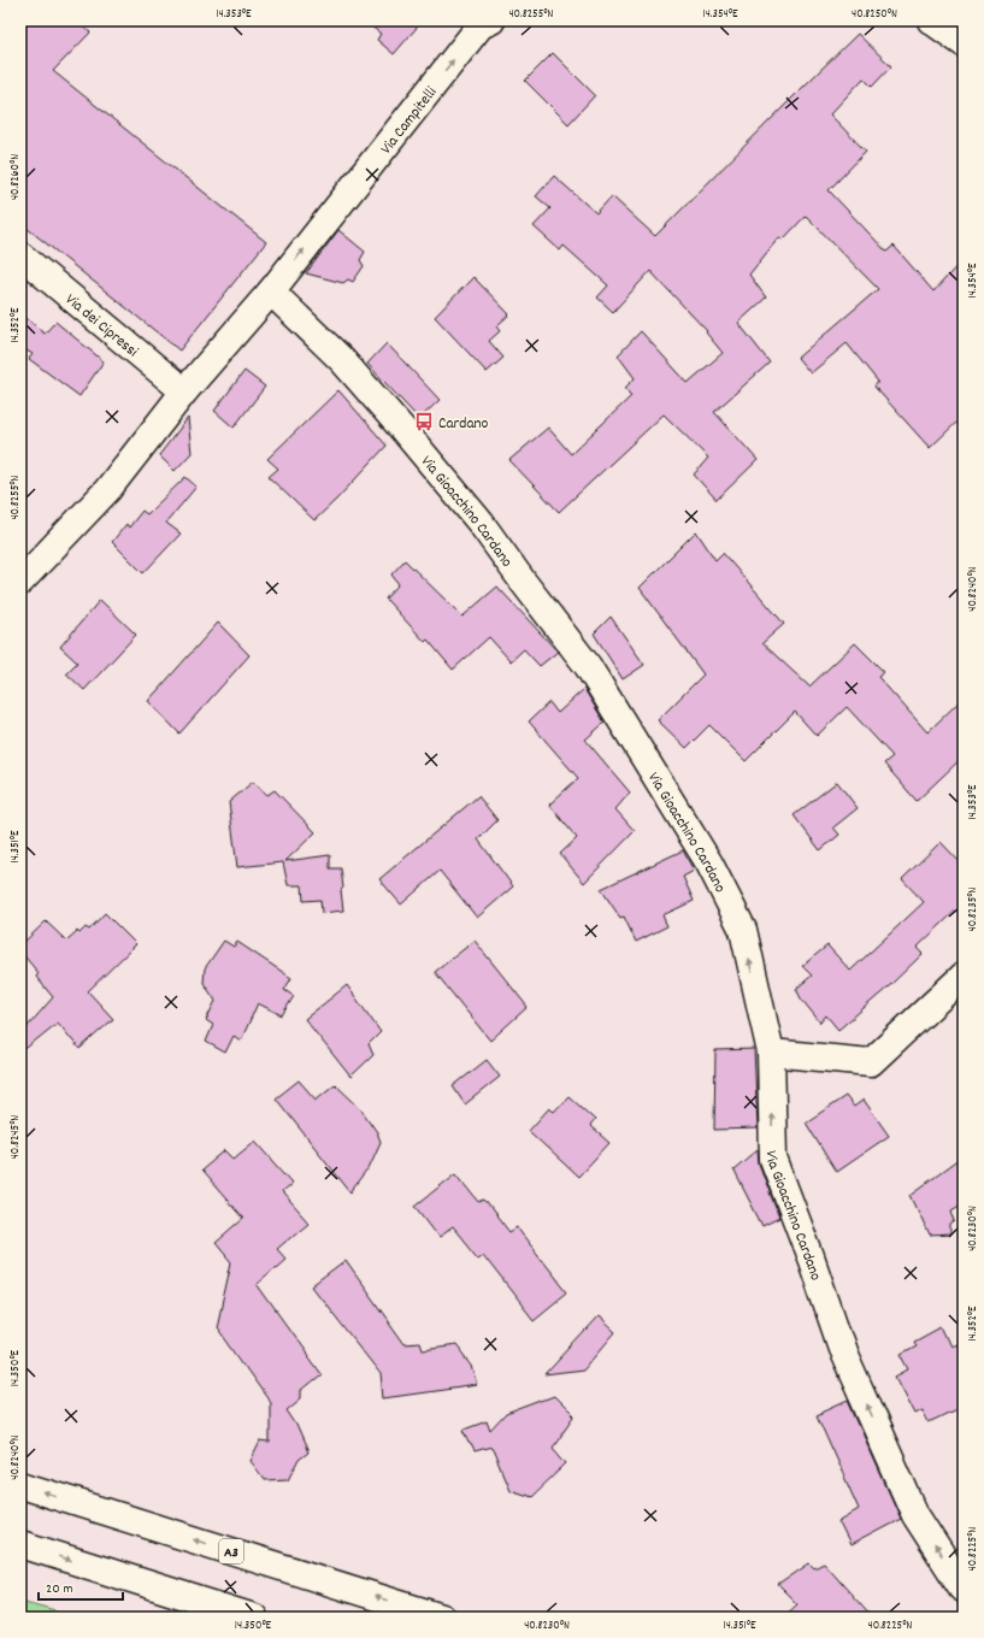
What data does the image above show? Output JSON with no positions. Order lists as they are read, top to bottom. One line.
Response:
{"streets":{"main road":["Via Campitelli","Via dei Cipressi","Via Gioacchino Cardano","A3"]},"crossings":[["Via Campitelli","Via Gioacchino Cardano"]],"one_way":["Via Campitelli","Via Gioacchino Cardano"],"places":{"bus stop":["Cardano"]},"scale_bar":"20 m","coordinates":["14.353°E","40.8255°N","14.354°E","40.8250°N","40.8260°N","14.352°E","40.8240°N","14.351°E","40.8235°N","40.8245°N","40.8230°N","14.350°E","40.8225°N"]}
